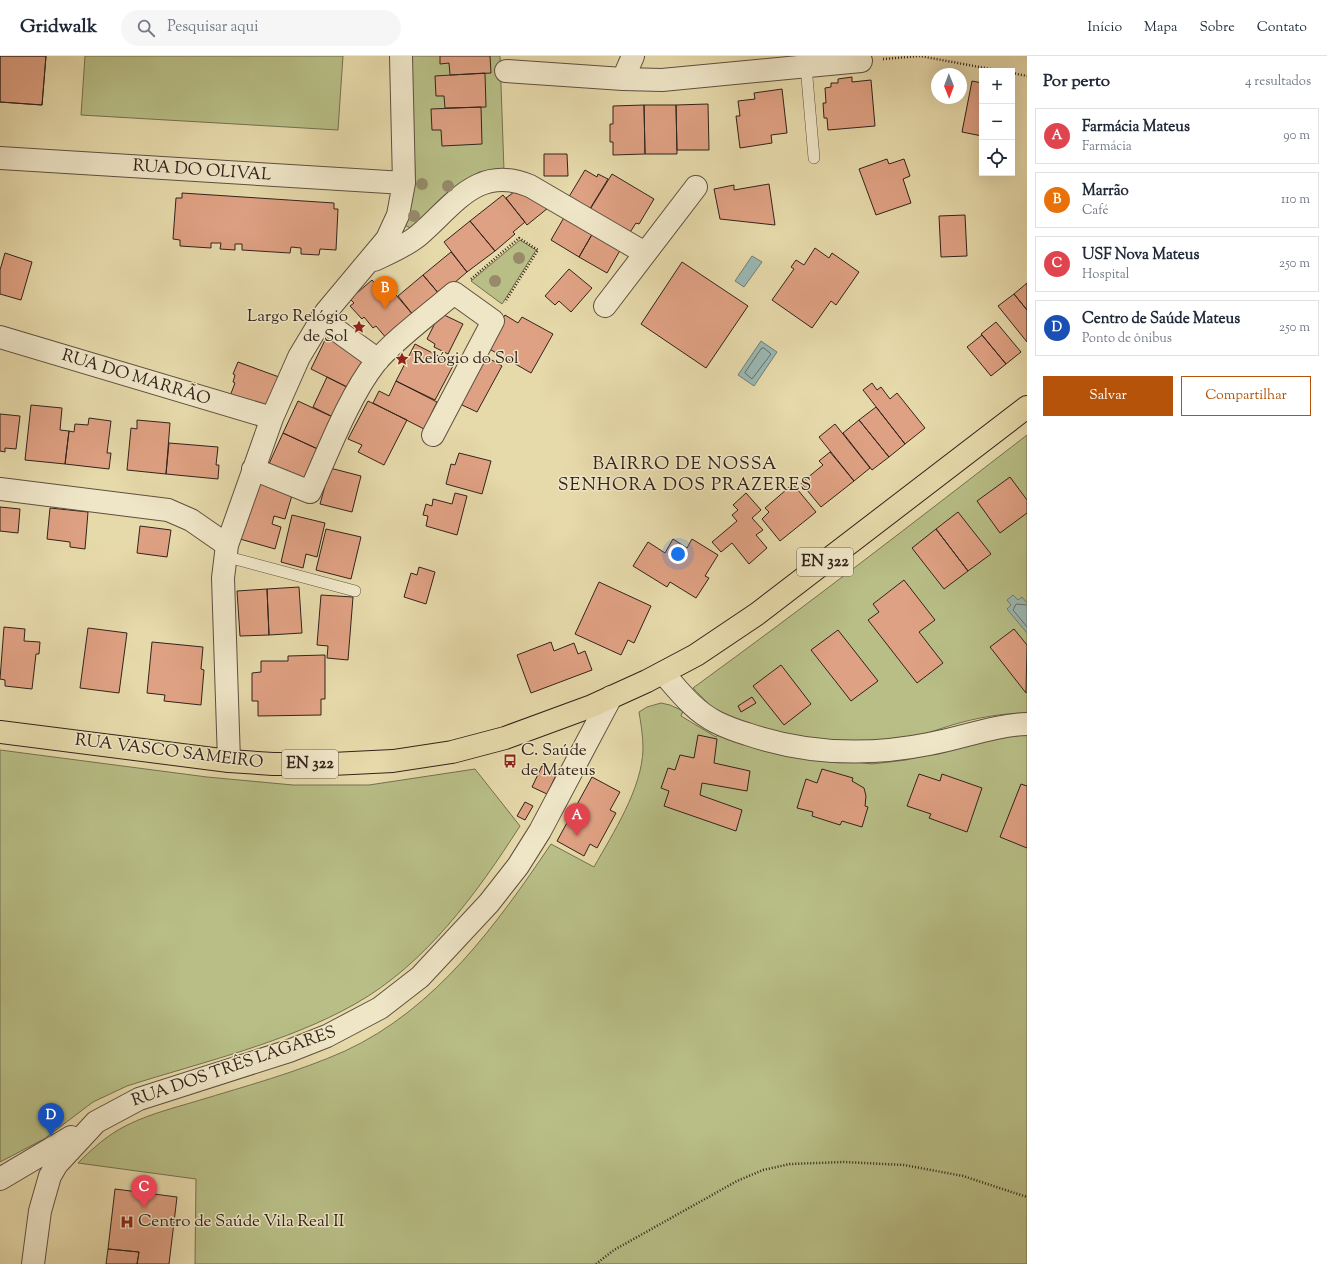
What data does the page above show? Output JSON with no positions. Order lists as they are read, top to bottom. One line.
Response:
{"streets":{"main road":["EN 322","RUA VASCO SAMEIRO"],"street":["RUA DO OLIVAL","RUA DO MARRÃO","RUA DOS TRÊS LAGARES"]},"crossings":[["RUA VASCO SAMEIRO","RUA DOS TRÊS LAGARES"]],"districts":["BAIRRO DE NOSSA SENHORA DOS PRAZERES"],"places":{"place":["Largo Relógio de Sol","Relógio do Sol"],"bus stop":["C. Saúde de Mateus"],"hospital":["Centro de Saúde Vila Real II"]},"north":"bottom","page":{"header":"Gridwalk","search":"Pesquisar aqui","nav":["Início","Mapa","Sobre","Contato"],"heading":["Por perto","4 resultados"],"map_buttons":["+","−"],"list":[{"mark":"A","name":"Farmácia Mateus","note":"Farmácia","value":"90 m"},{"mark":"B","name":"Marrão","note":"Café","value":"110 m"},{"mark":"C","name":"USF Nova Mateus","note":"Hospital","value":"250 m"},{"mark":"D","name":"Centro de Saúde Mateus","note":"Ponto de ônibus","value":"250 m"}],"pins":["B","A","D","C"],"buttons":["Salvar","Compartilhar"]}}
